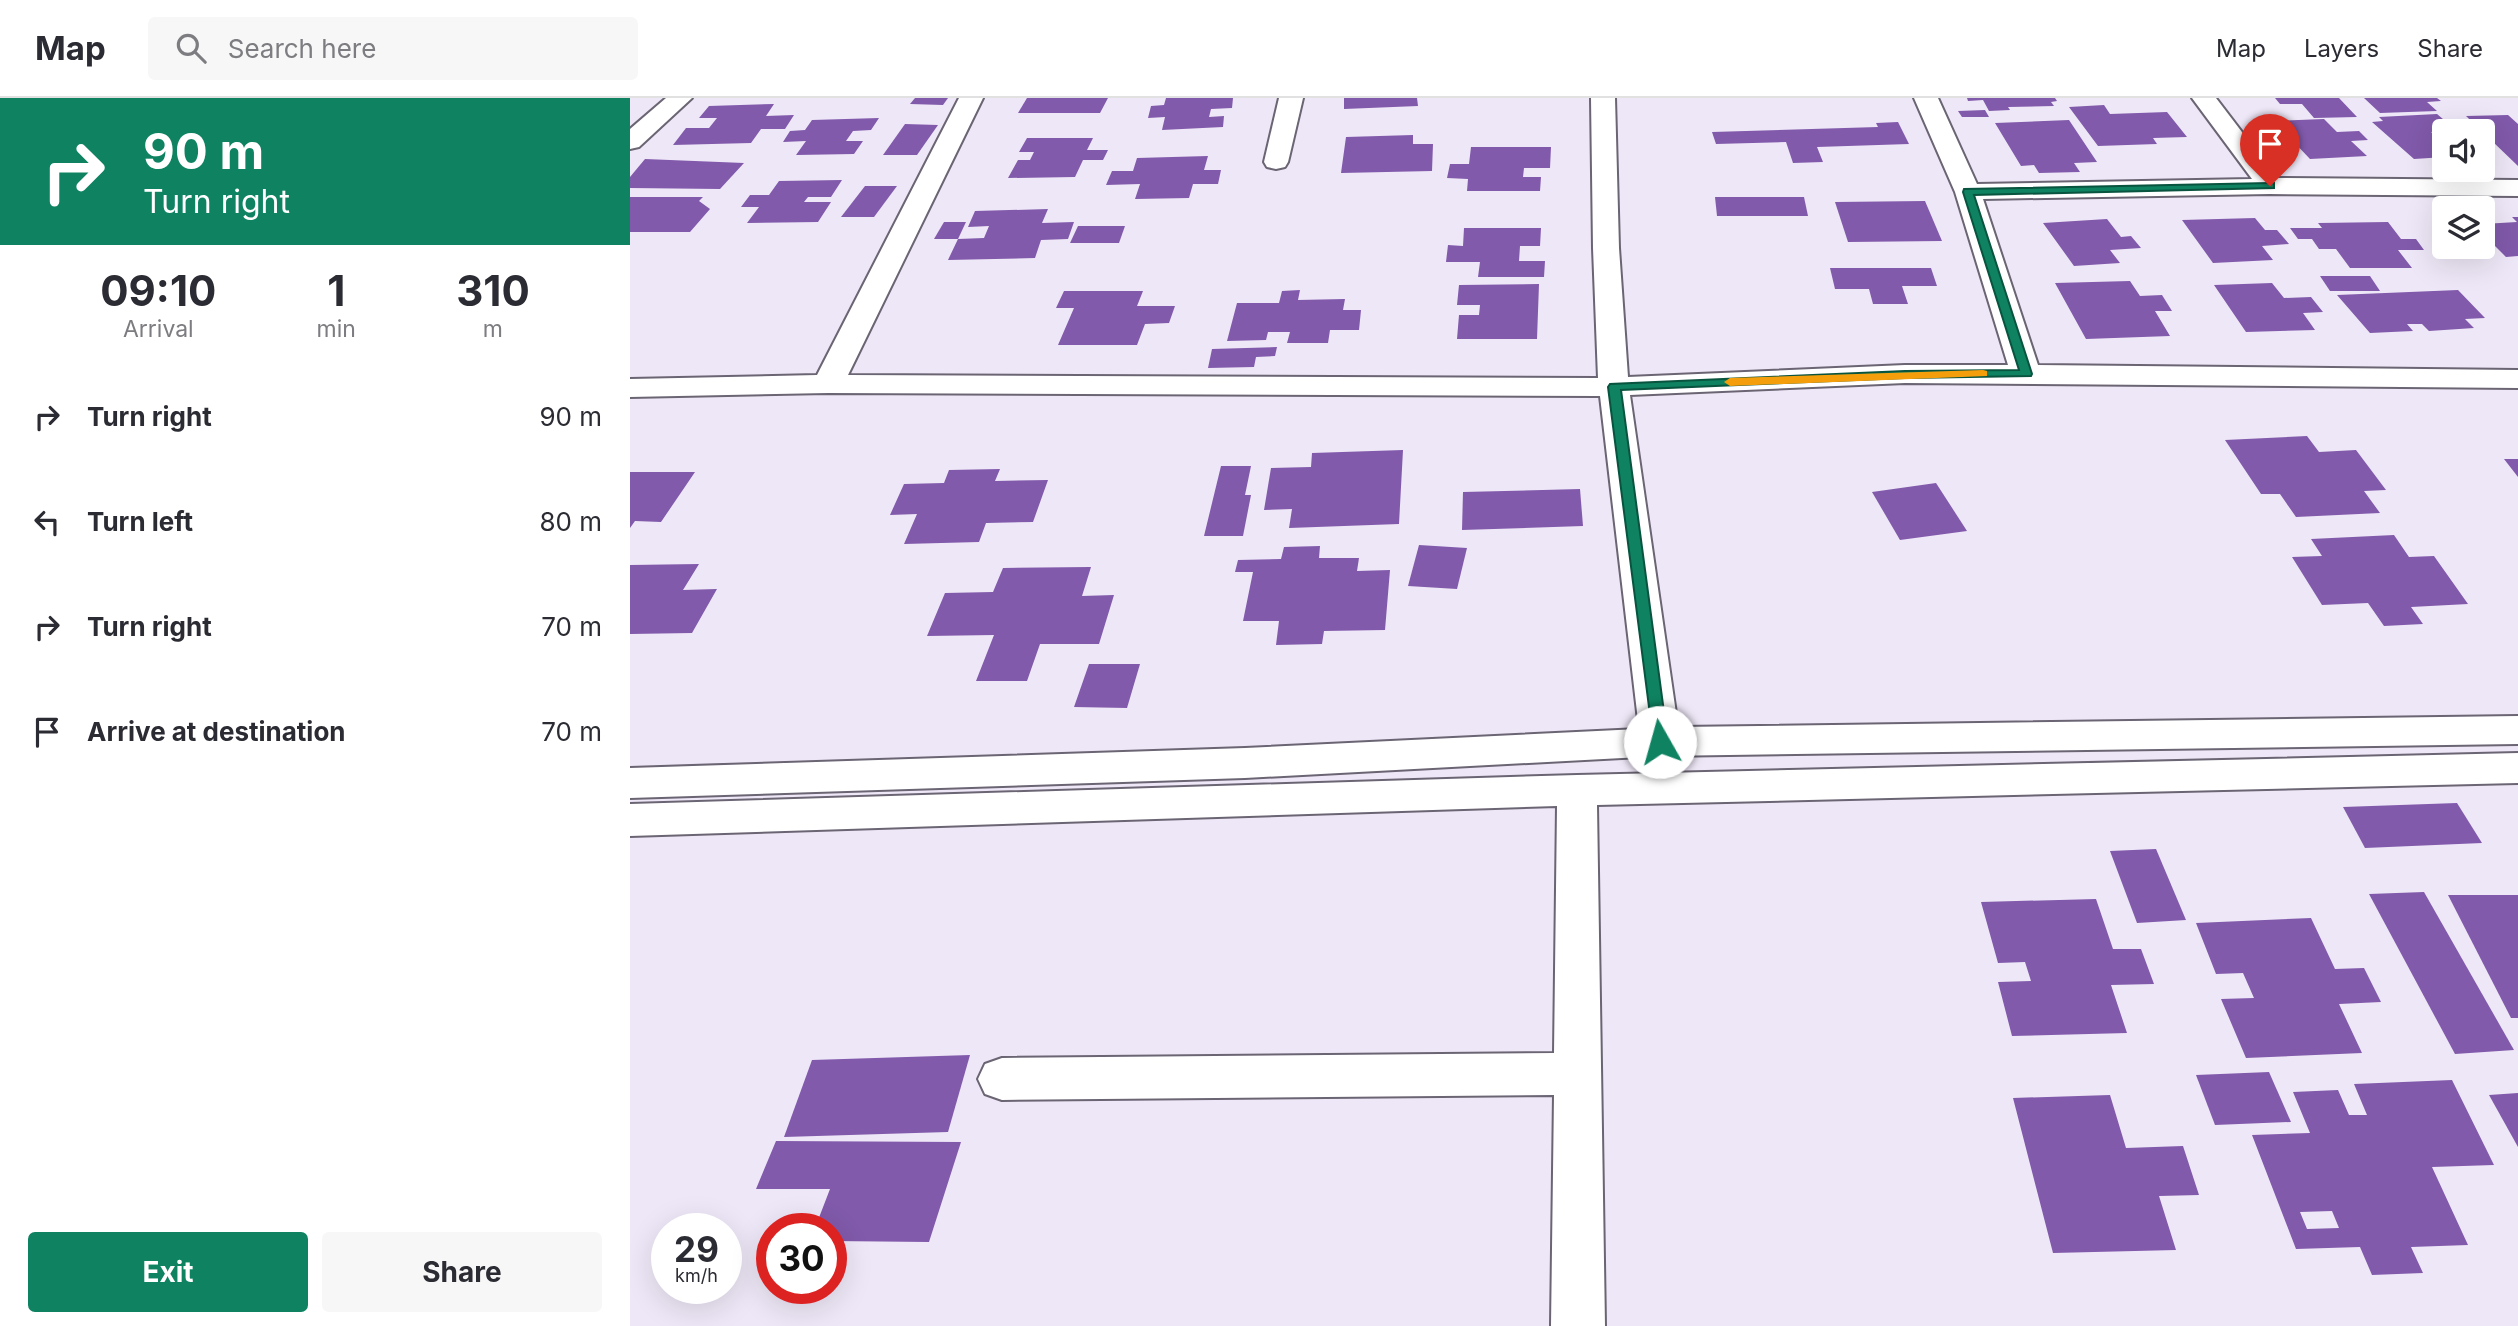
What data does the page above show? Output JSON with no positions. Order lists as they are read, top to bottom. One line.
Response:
{"page":{"header":"Map","search":"Search here","nav":["Map","Layers","Share"],"turn":["90 m","Turn right"],"eta":["09:10","Arrival","1","min","310","m"],"list":[{"name":"Turn right","value":"90 m"},{"name":"Turn left","value":"80 m"},{"name":"Turn right","value":"70 m"},{"name":"Arrive at destination","value":"70 m"}],"speed":"29 km/h","limit":"30","buttons":["Exit","Share"]}}
